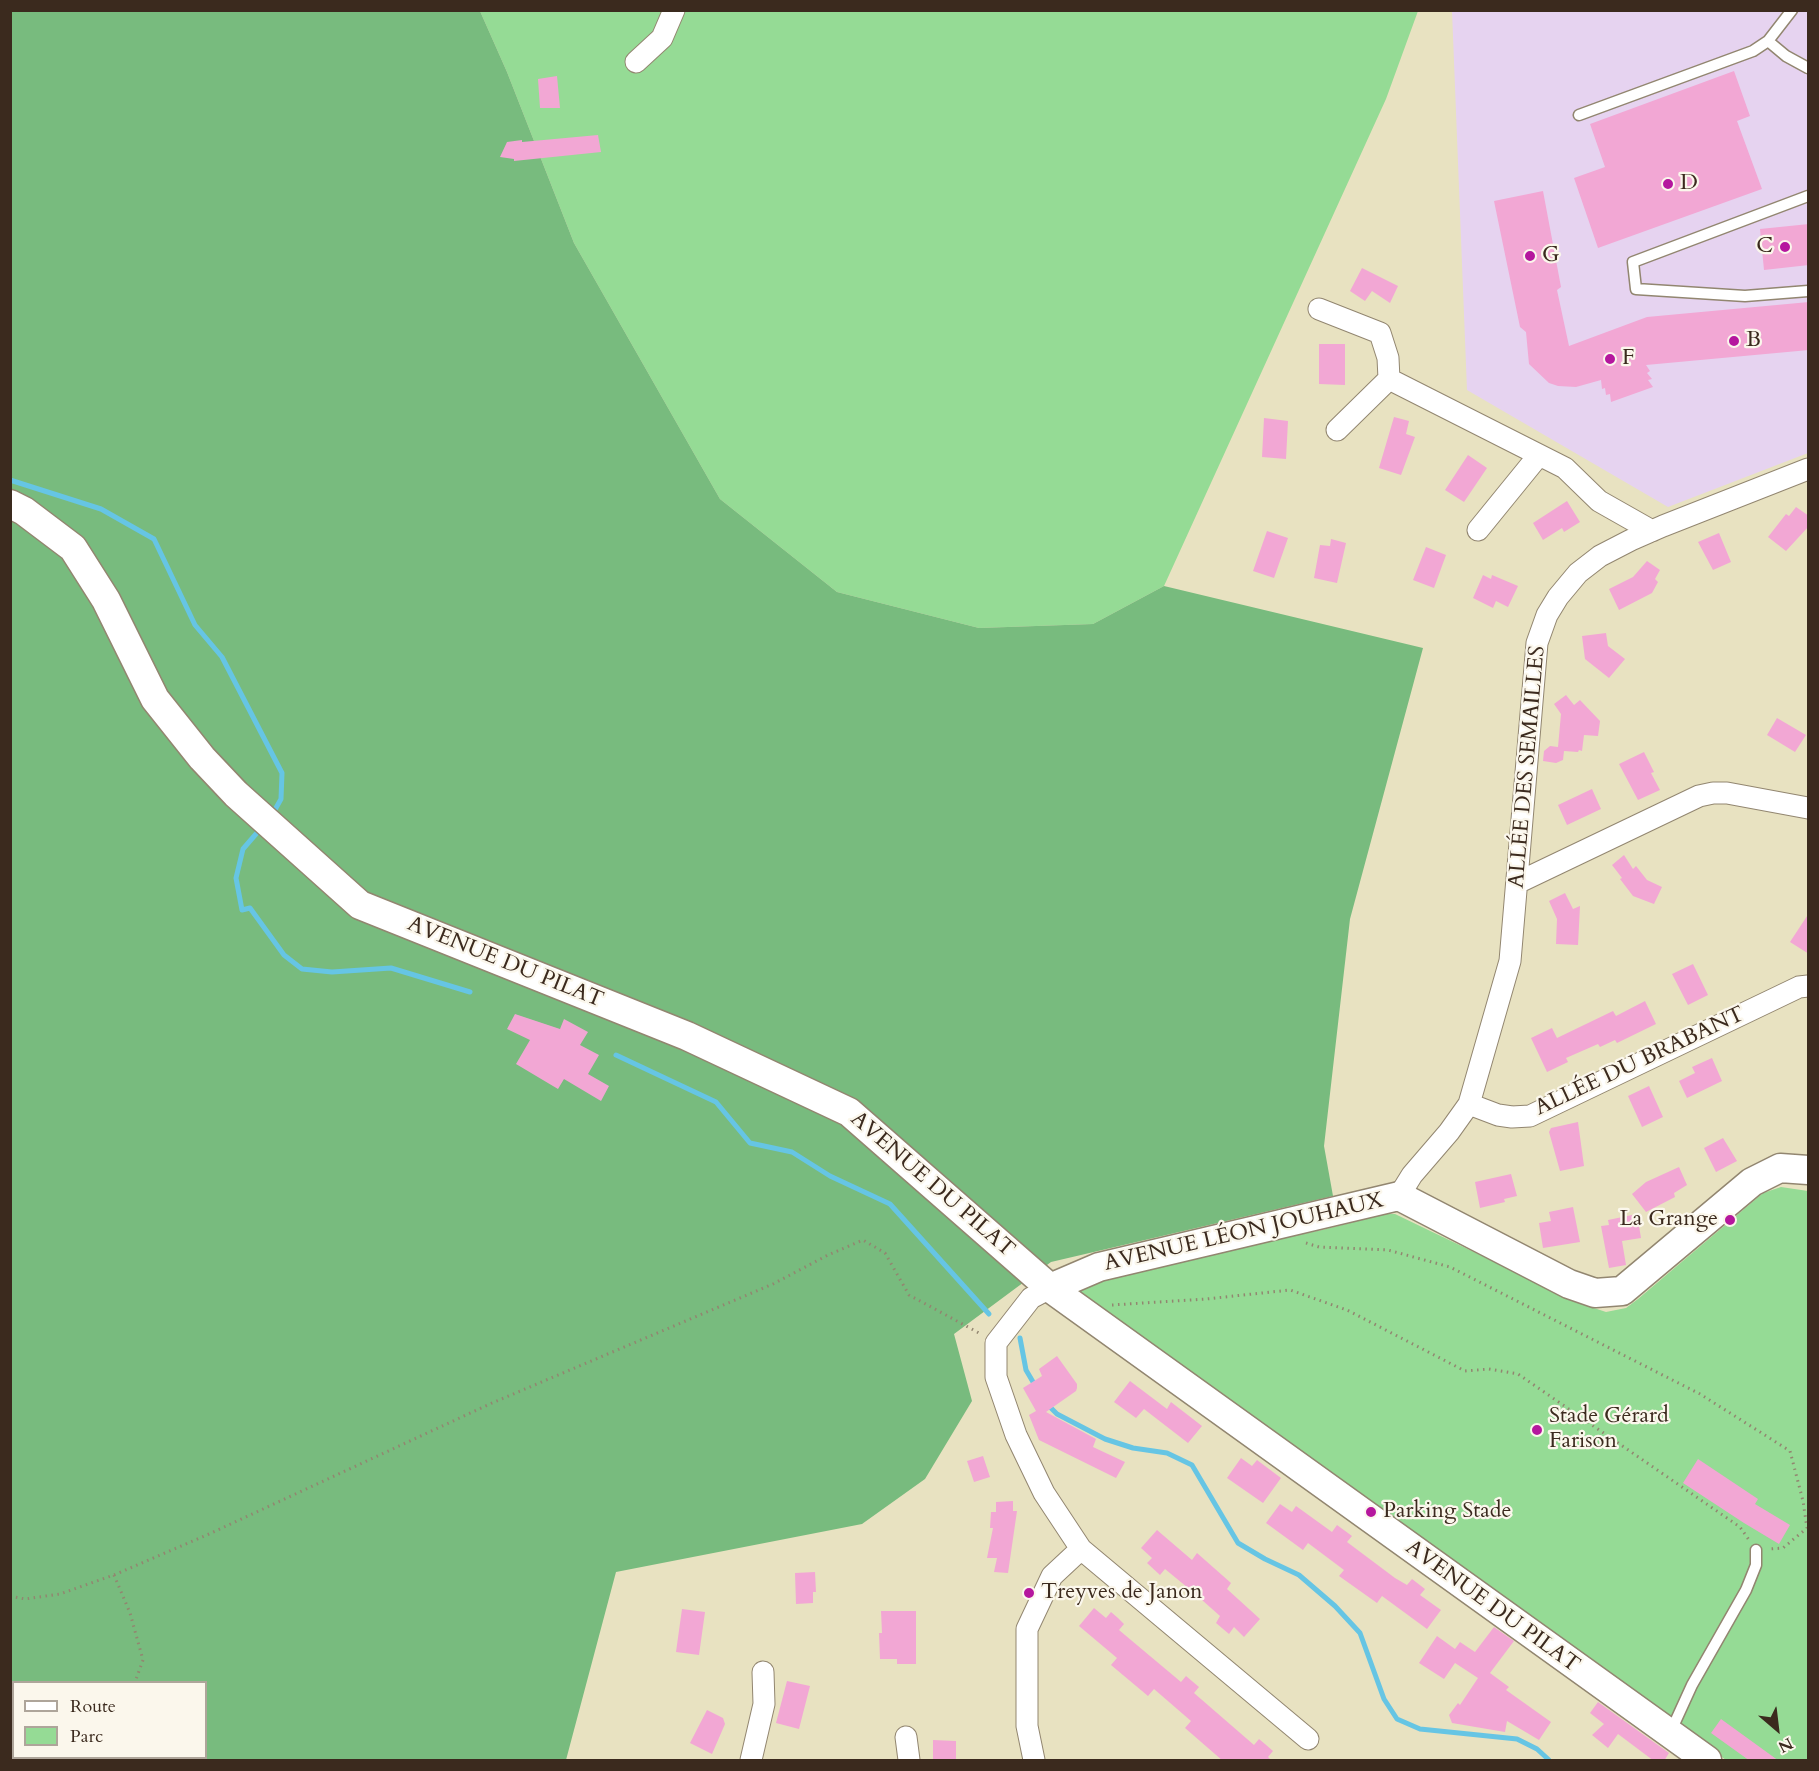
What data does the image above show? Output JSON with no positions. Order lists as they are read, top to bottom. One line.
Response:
{"streets":{"main road":["AVENUE DU PILAT","AVENUE LÉON JOUHAUX"],"street":["ALLÉE DES SEMAILLES","ALLÉE DU BRABANT"]},"crossings":[["ALLÉE DES SEMAILLES","ALLÉE DU BRABANT"],["ALLÉE DES SEMAILLES","AVENUE LÉON JOUHAUX"],["AVENUE DU PILAT","AVENUE LÉON JOUHAUX"]],"places":["D","C","G","B","F","La Grange","Stade Gérard Farison","Parking Stade","Treyves de Janon"],"legend":["Route","Parc"],"north":"bottom right"}
